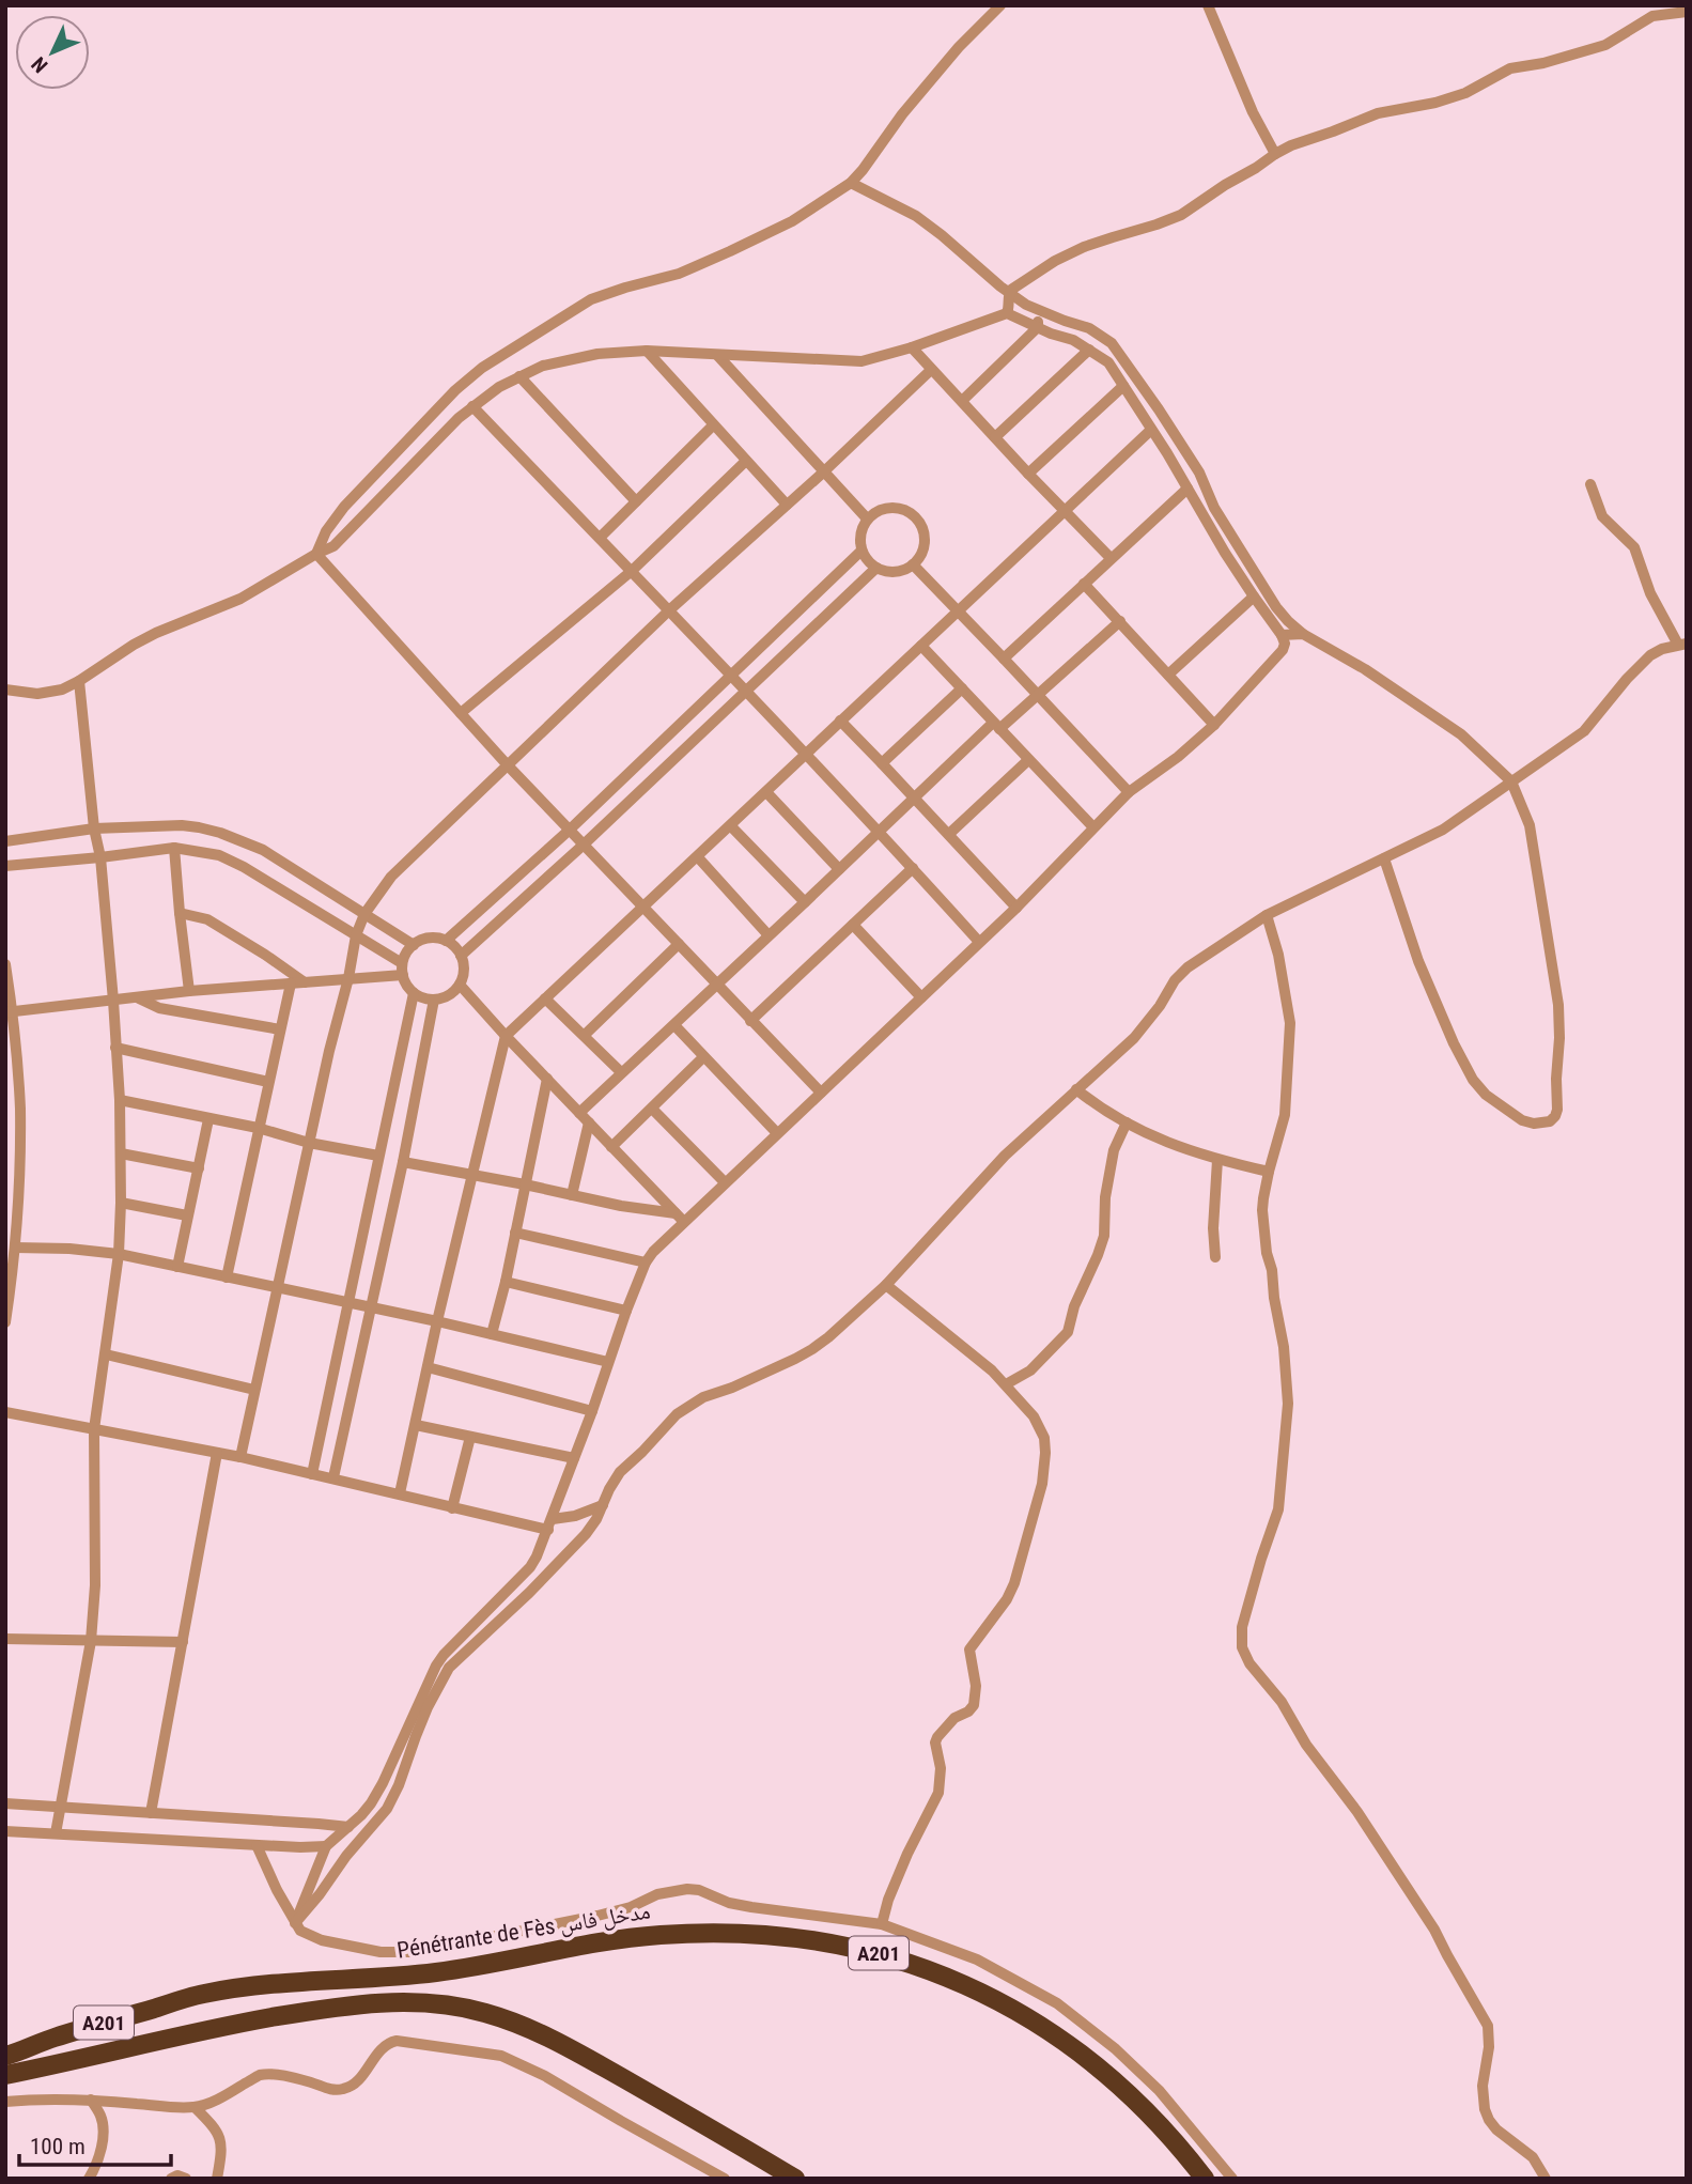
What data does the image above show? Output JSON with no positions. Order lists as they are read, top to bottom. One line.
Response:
{"streets":{"highway":["Pénétrante de Fès مدخل فاس","A201"]},"scale_bar":"100 m","north":"bottom left"}
